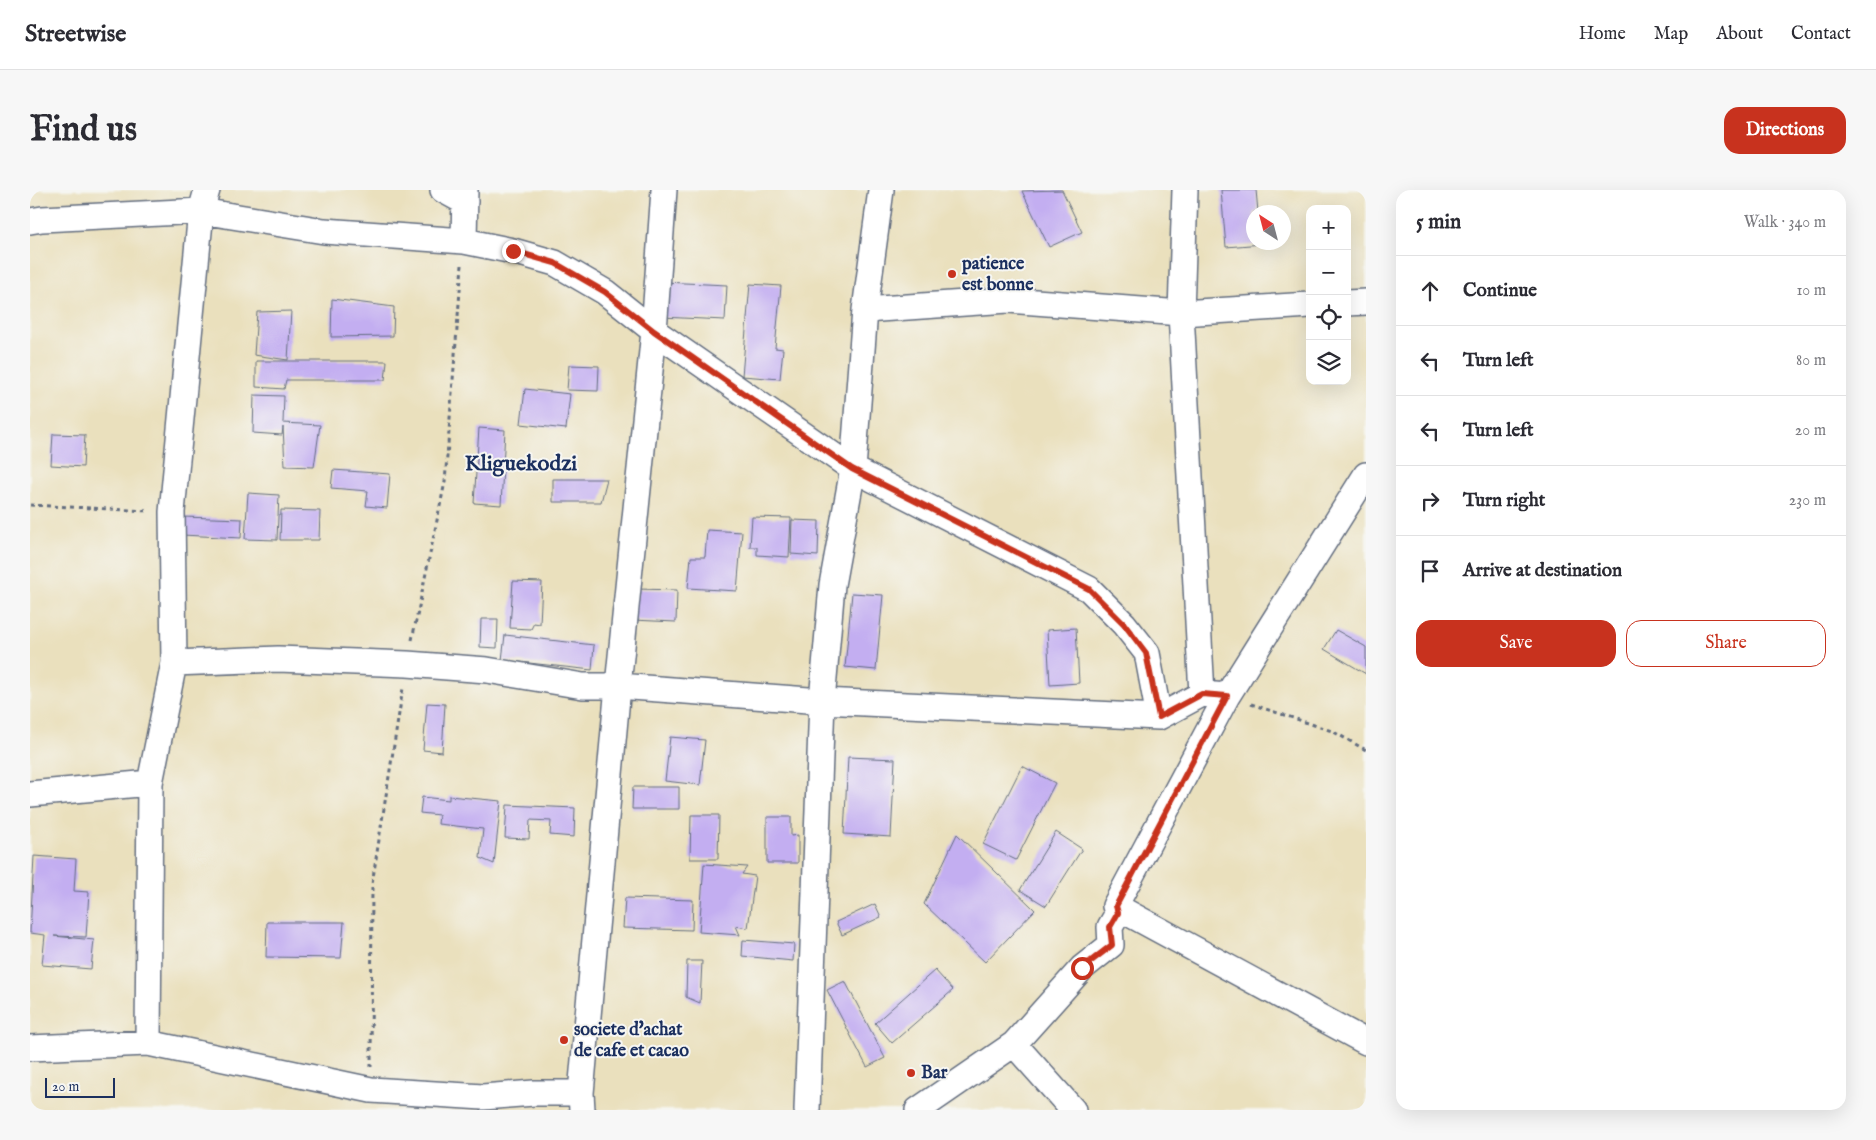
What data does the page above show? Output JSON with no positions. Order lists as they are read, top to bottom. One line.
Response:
{"districts":["Kliguekodzi"],"places":["patience est bonne","societe d'achat de cafe et cacao","Bar"],"scale_bar":"20 m","north":"top left","page":{"header":"Streetwise","nav":["Home","Map","About","Contact"],"buttons":["Directions",["Save","Share"]],"title":"Find us","heading":["5 min","Walk · 340 m"],"map_buttons":["+","−"],"list":[["Continue","10 m"],["Turn left","80 m"],["Turn left","20 m"],["Turn right","230 m"],"Arrive at destination"],"scale":"20 m"}}
